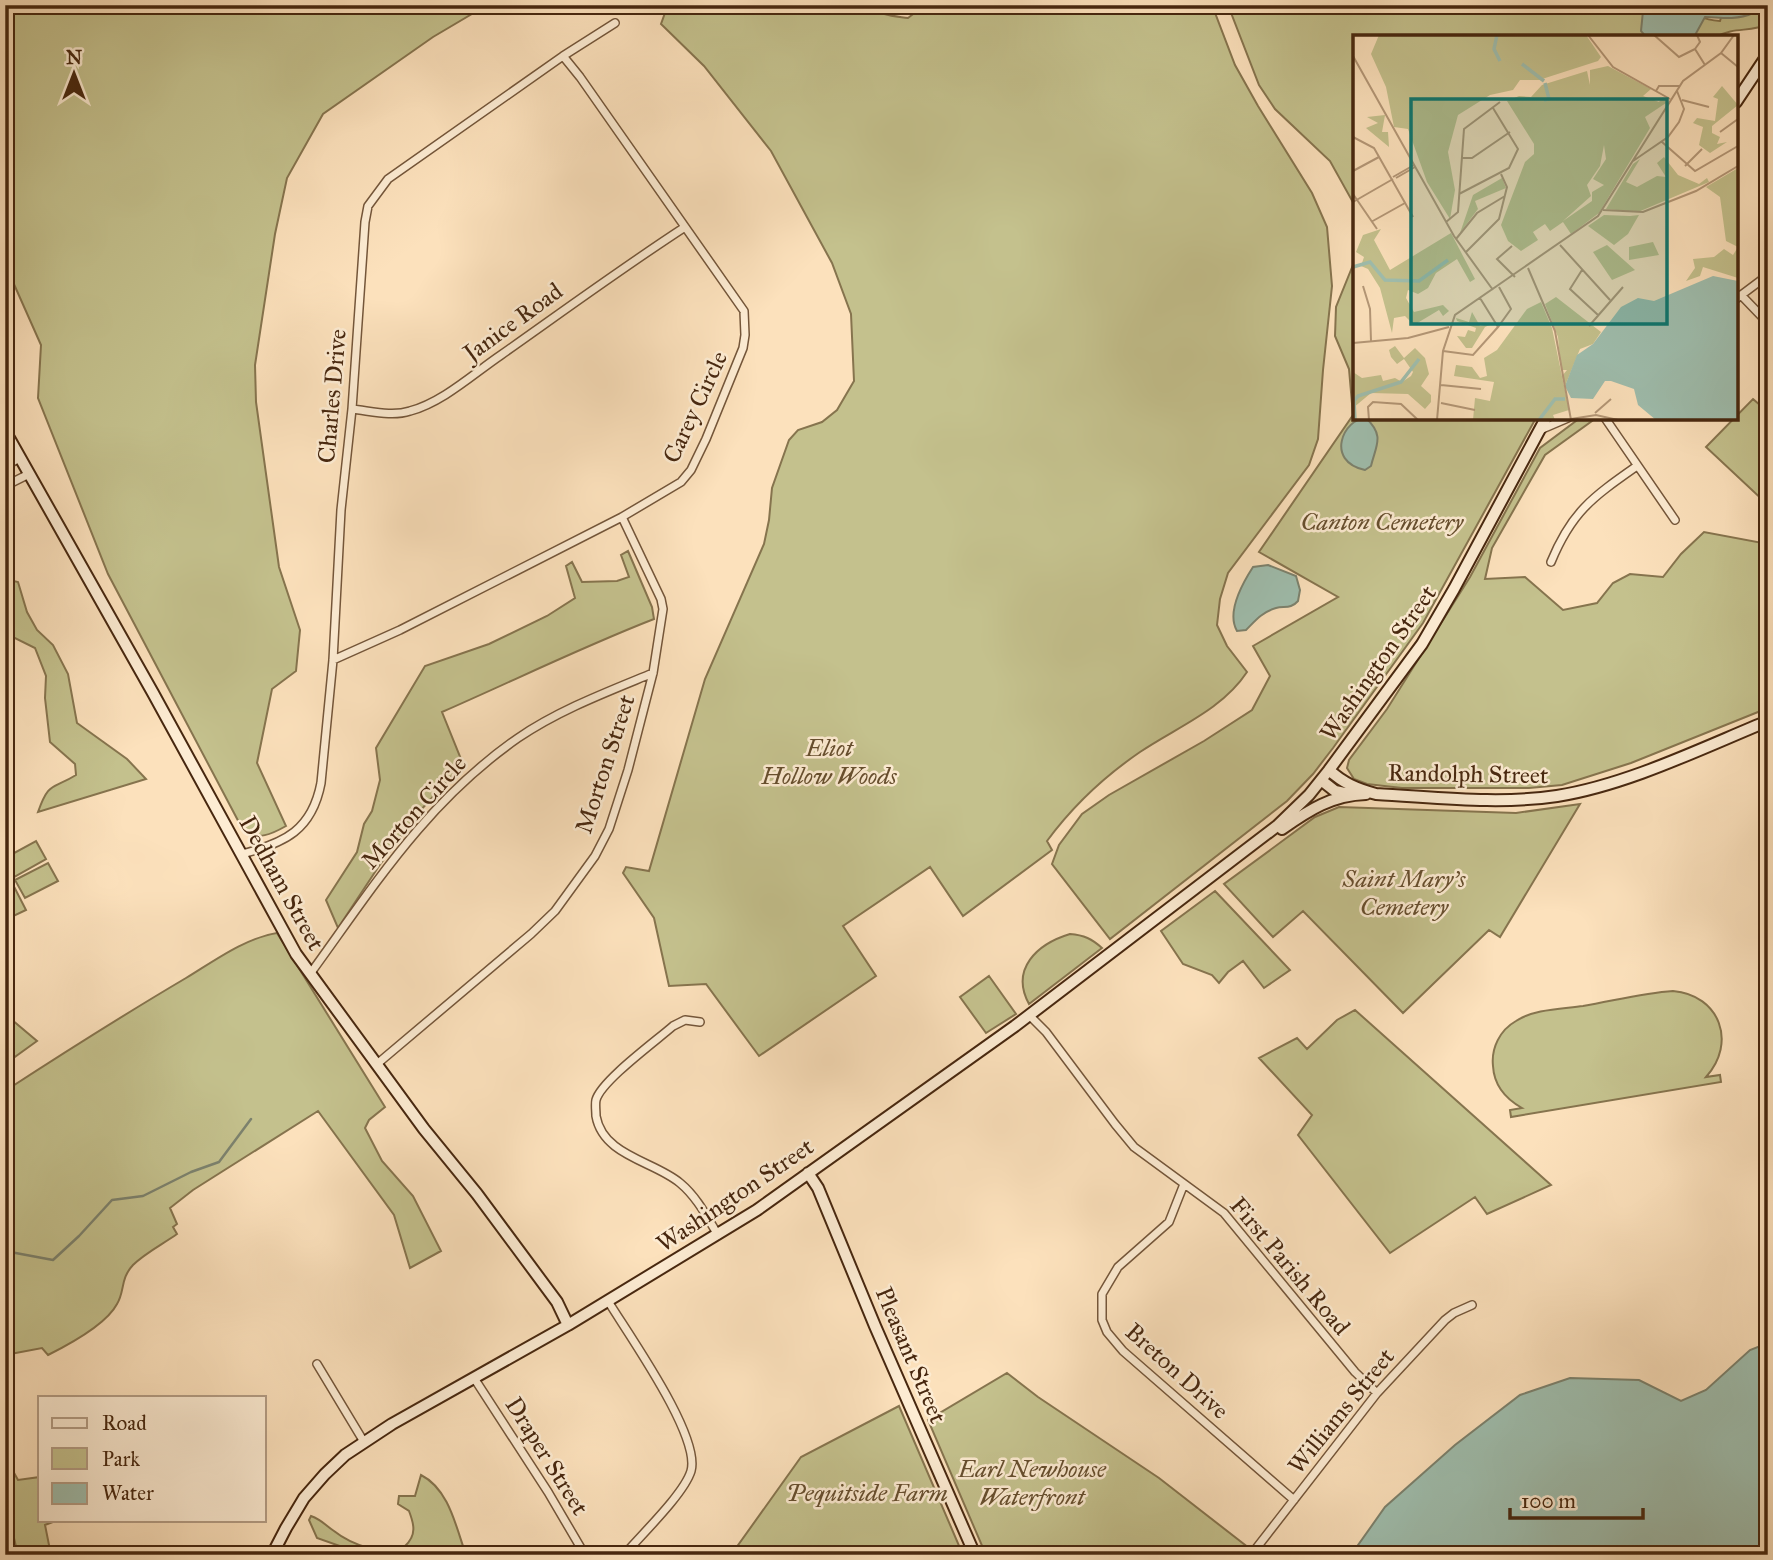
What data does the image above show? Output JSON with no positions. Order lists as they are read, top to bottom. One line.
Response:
{"streets":{"main road":["Washington Street","Randolph Street","Dedham Street","Pleasant Street"],"street":["Janice Road","Charles Drive","Carey Circle","Morton Street","Morton Circle","First Parish Road","Breton Drive","Williams Street","Draper Street"]},"crossings":[["Janice Road","Charles Drive"],["Janice Road","Carey Circle"],["Charles Drive","Carey Circle"],["Charles Drive","Dedham Street"],["Carey Circle","Morton Street"],["Washington Street","Randolph Street"],["Washington Street","Dedham Street"],["Washington Street","First Parish Road"],["Washington Street","Pleasant Street"],["Washington Street","Draper Street"],["Morton Street","Morton Circle"],["Morton Street","Dedham Street"],["Morton Circle","Dedham Street"],["First Parish Road","Breton Drive"],["First Parish Road","Williams Street"],["Breton Drive","Williams Street"]],"parks":["Canton Cemetery","Eliot Hollow Woods","Saint Mary's Cemetery","Earl Newhouse Waterfront","Pequitside Farm"],"legend":["Road","Park","Water"],"scale_bar":"100 m","north":"top"}
